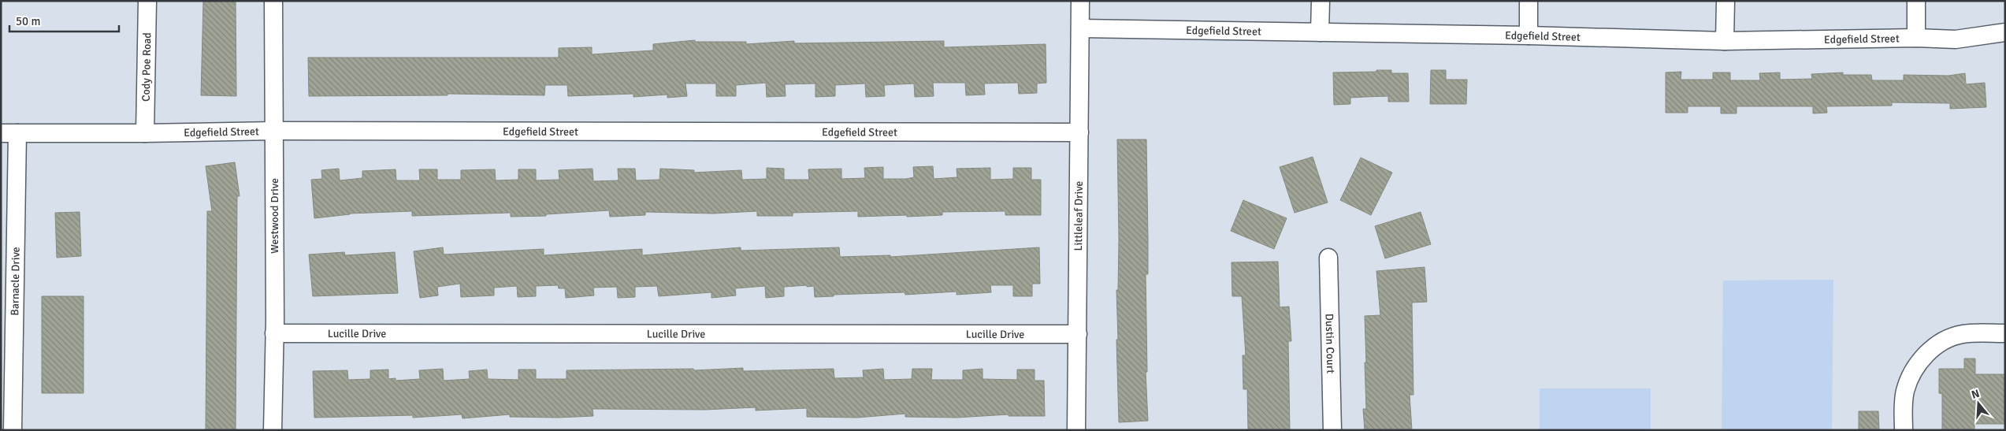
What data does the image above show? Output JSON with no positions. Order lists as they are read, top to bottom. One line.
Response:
{"streets":{"street":["Edgefield Street","Cody Poe Road","Littleleaf Drive","Westwood Drive","Barnacle Drive","Lucille Drive","Dustin Court"]},"crossings":[["Edgefield Street","Cody Poe Road"],["Edgefield Street","Littleleaf Drive"],["Edgefield Street","Westwood Drive"],["Edgefield Street","Barnacle Drive"],["Littleleaf Drive","Lucille Drive"],["Westwood Drive","Lucille Drive"]],"scale_bar":"50 m","north":"top"}
